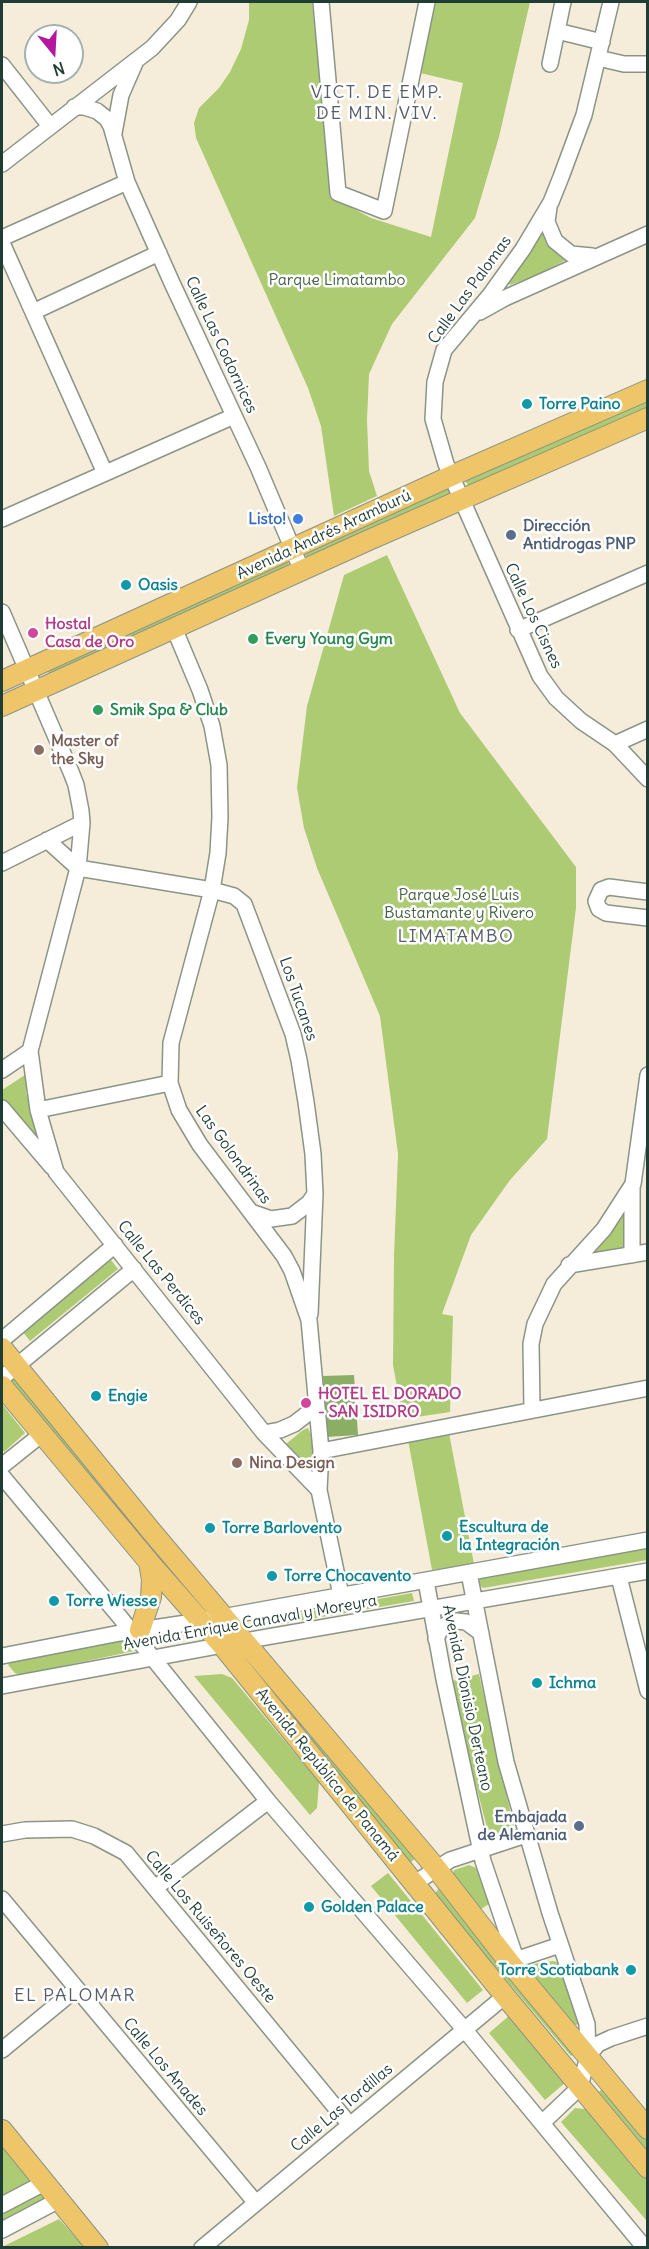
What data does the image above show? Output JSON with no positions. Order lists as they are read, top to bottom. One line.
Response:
{"streets":{"main road":["Avenida Andrés Aramburú","Avenida República de Panamá"],"street":["Calle Las Palomas","Calle Las Codornices","Calle Los Cisnes","Los Tucanes","Las Golondrinas","Calle Las Perdices","Avenida Enrique Canaval y Moreyra","Avenida Dionisio Derteano","Calle Los Ruiseñores Oeste","Calle Los Anades","Calle Las Tordillas"]},"crossings":[["Calle Las Palomas","Avenida Andrés Aramburú"],["Calle Las Palomas","Calle Los Cisnes"],["Calle Las Codornices","Avenida Andrés Aramburú"],["Avenida Andrés Aramburú","Calle Los Cisnes"],["Avenida Andrés Aramburú","Las Golondrinas"],["Avenida Andrés Aramburú","Calle Las Perdices"],["Los Tucanes","Las Golondrinas"],["Los Tucanes","Calle Las Perdices"],["Las Golondrinas","Calle Las Perdices"],["Las Golondrinas","Avenida Enrique Canaval y Moreyra"],["Avenida Enrique Canaval y Moreyra","Avenida Dionisio Derteano"],["Avenida Enrique Canaval y Moreyra","Avenida República de Panamá"],["Avenida Dionisio Derteano","Avenida República de Panamá"],["Avenida República de Panamá","Calle Las Tordillas"],["Calle Los Ruiseñores Oeste","Calle Las Tordillas"],["Calle Los Anades","Calle Las Tordillas"]],"districts":["VICT. DE EMP. DE MIN. VIV.","LIMATAMBO","EL PALOMAR"],"parks":["Parque Limatambo","Parque José Luis Bustamante y Rivero"],"places":["Torre Paino","Listo!","Dirección Antidrogas PNP","Oasis","Hostal Casa de Oro","Every Young Gym","Smik Spa & Club","Master of the Sky","Engie","HOTEL EL DORADO - SAN ISIDRO","Nina Design","Torre Barlovento","Escultura de la Integración","Torre Chocavento","Torre Wiesse","Ichma","Embajada de Alemania","Golden Palace","Torre Scotiabank"],"north":"bottom"}
